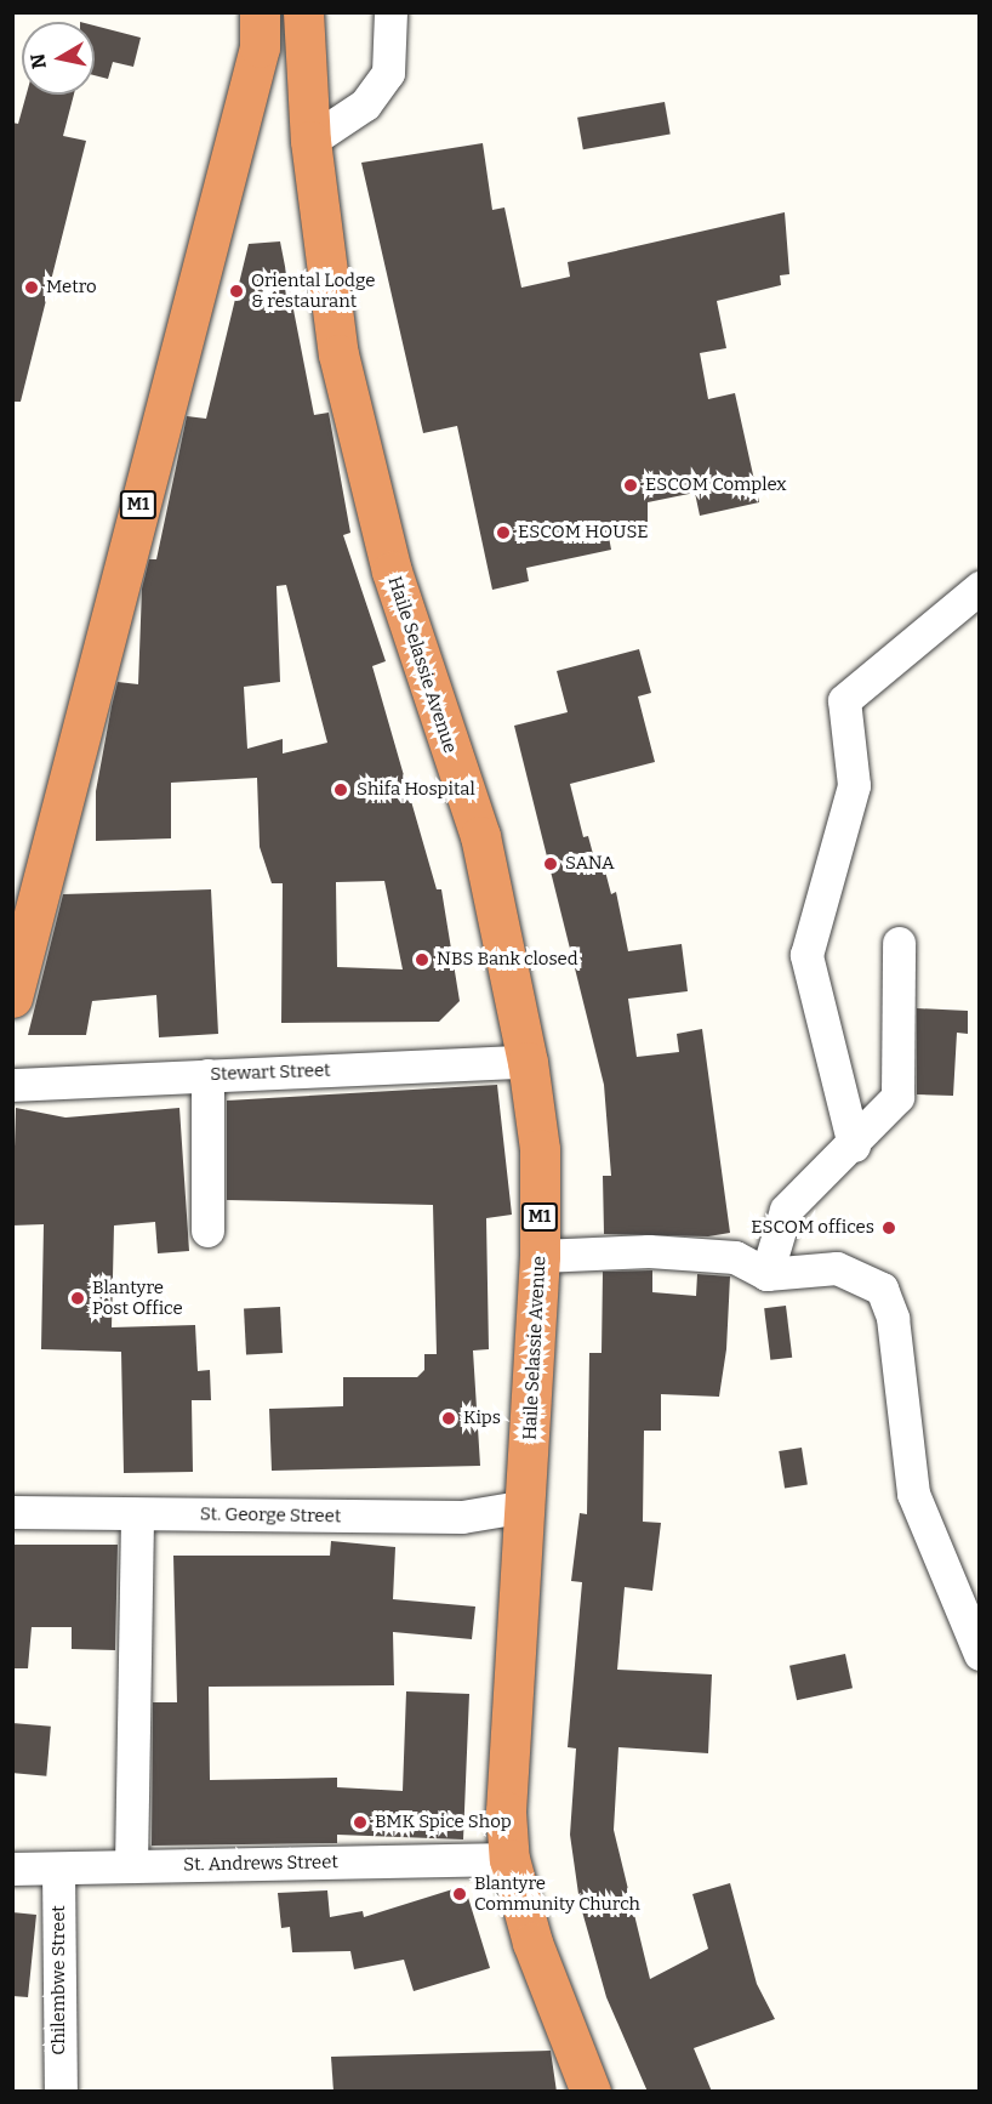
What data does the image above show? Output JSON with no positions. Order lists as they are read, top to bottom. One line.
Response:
{"streets":{"highway":["M1","Haile Selassie Avenue"],"street":["Stewart Street","St. George Street","St. Andrews Street","Chilembwe Street"]},"crossings":[["M1","Haile Selassie Avenue"],["Haile Selassie Avenue","Stewart Street"],["Haile Selassie Avenue","St. George Street"],["Haile Selassie Avenue","St. Andrews Street"],["St. Andrews Street","Chilembwe Street"]],"places":["Metro","Oriental Lodge & restaurant","ESCOM Complex","ESCOM HOUSE","Shifa Hospital","SANA","NBS Bank closed","ESCOM offices","Blantyre Post Office","Kips","BMK Spice Shop","Blantyre Community Church"],"north":"left"}
